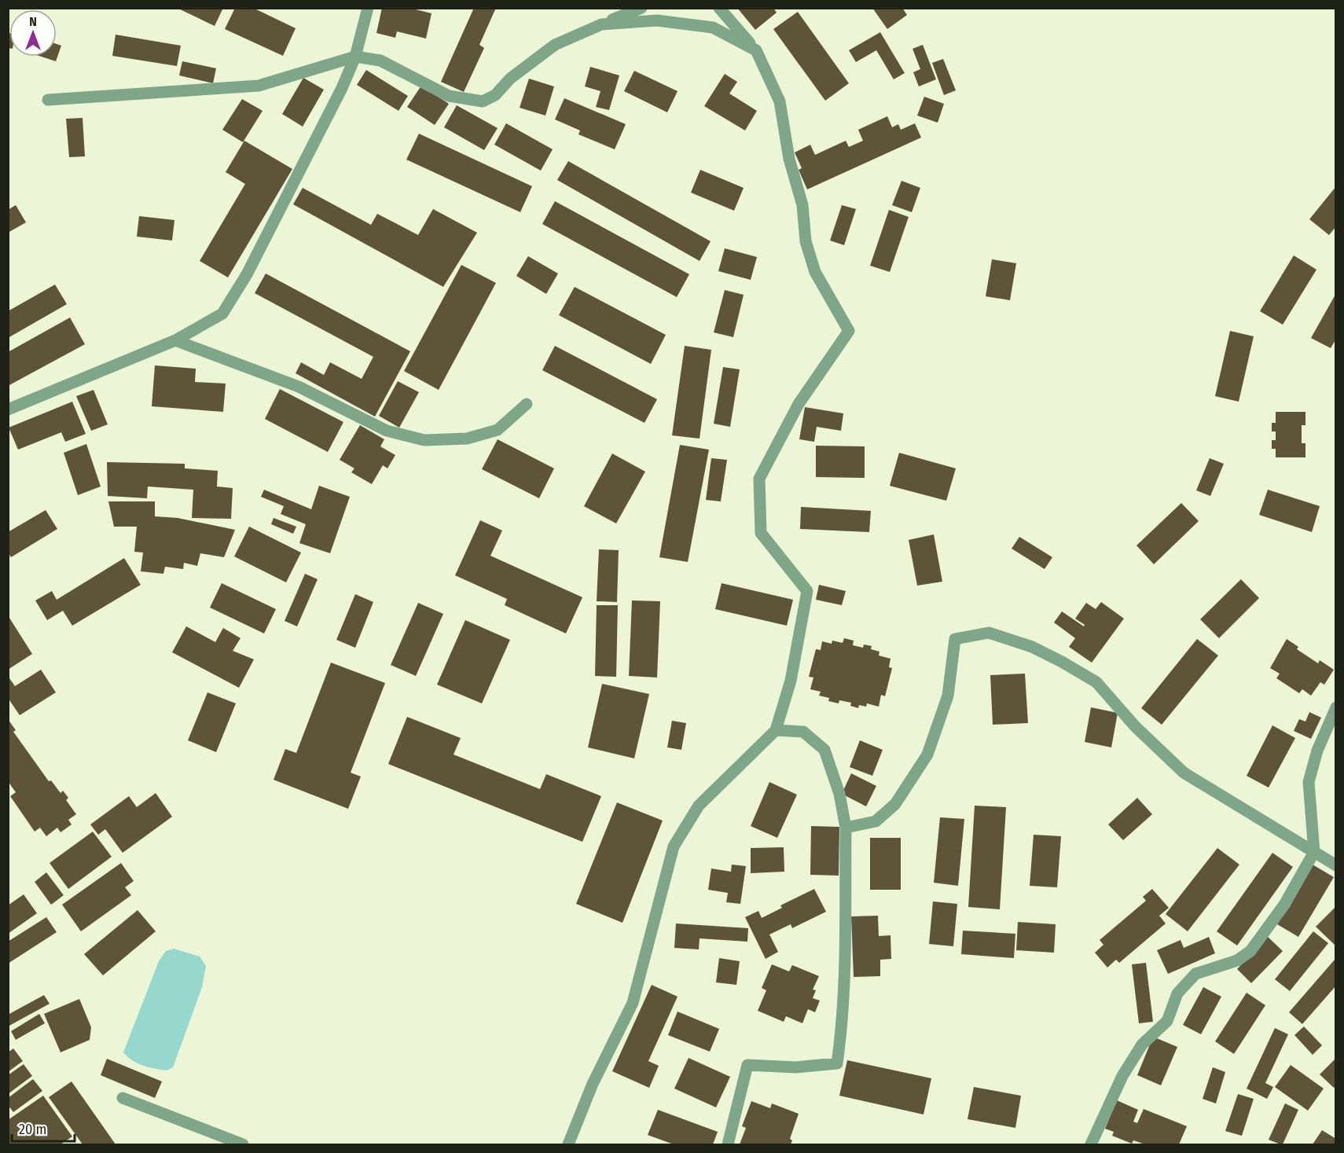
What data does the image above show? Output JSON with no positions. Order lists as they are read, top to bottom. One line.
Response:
{"scale_bar":"20 m","north":"top"}
